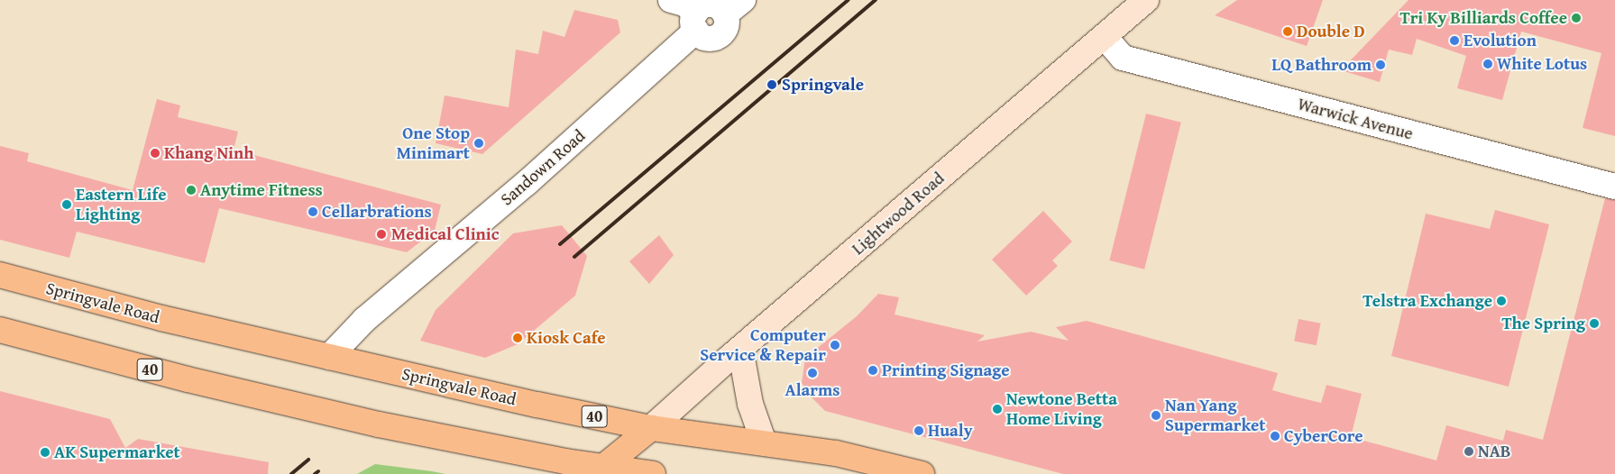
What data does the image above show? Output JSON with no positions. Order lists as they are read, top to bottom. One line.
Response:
{"streets":{"highway":["Springvale Road","40"],"main road":["Lightwood Road"],"street":["Warwick Avenue","Sandown Road"]},"crossings":[["Warwick Avenue","Lightwood Road"],["Sandown Road","Springvale Road"],["Lightwood Road","Springvale Road"]],"places":["Tri Ky Billiards Coffee","Double D","Evolution","White Lotus","LQ Bathroom","Springvale","One Stop Minimart","Khang Ninh","Anytime Fitness","Eastern Life Lighting","Cellarbrations","Medical Clinic","Telstra Exchange","The Spring","Kiosk Cafe","Computer Service & Repair","Printing Signage","Alarms","Newtone Betta Home Living","Nan Yang Supermarket","Hualy","CyberCore","NAB","AK Supermarket"]}
